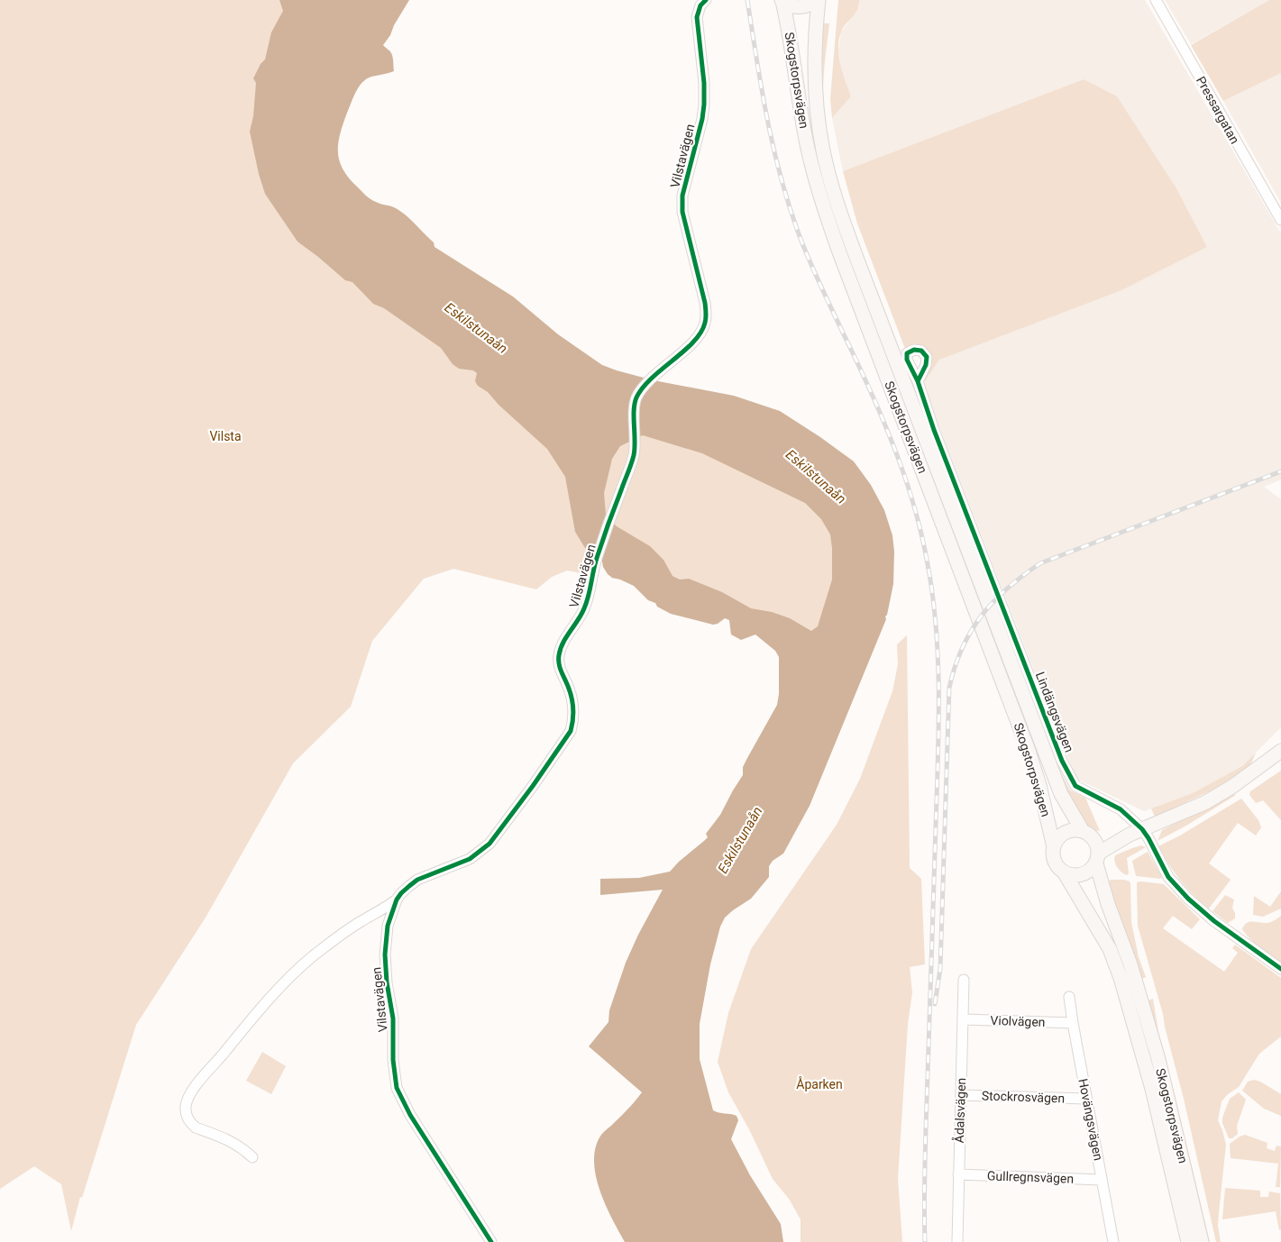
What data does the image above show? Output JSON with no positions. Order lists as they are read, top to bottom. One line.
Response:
{"streets":{"main road":["Skogstorpsvägen"],"street":["Pressargatan","Vilstavägen","Lindängsvägen","Violvägen","Stockrosvägen","Ådalsvägen","Hovängsvägen","Gullregnsvägen"]},"crossings":[["Violvägen","Ådalsvägen"],["Violvägen","Hovängsvägen"],["Stockrosvägen","Ådalsvägen"],["Stockrosvägen","Hovängsvägen"],["Ådalsvägen","Gullregnsvägen"],["Hovängsvägen","Gullregnsvägen"]],"water":["Eskilstunaån"],"parks":["Vilsta","Åparken"]}
